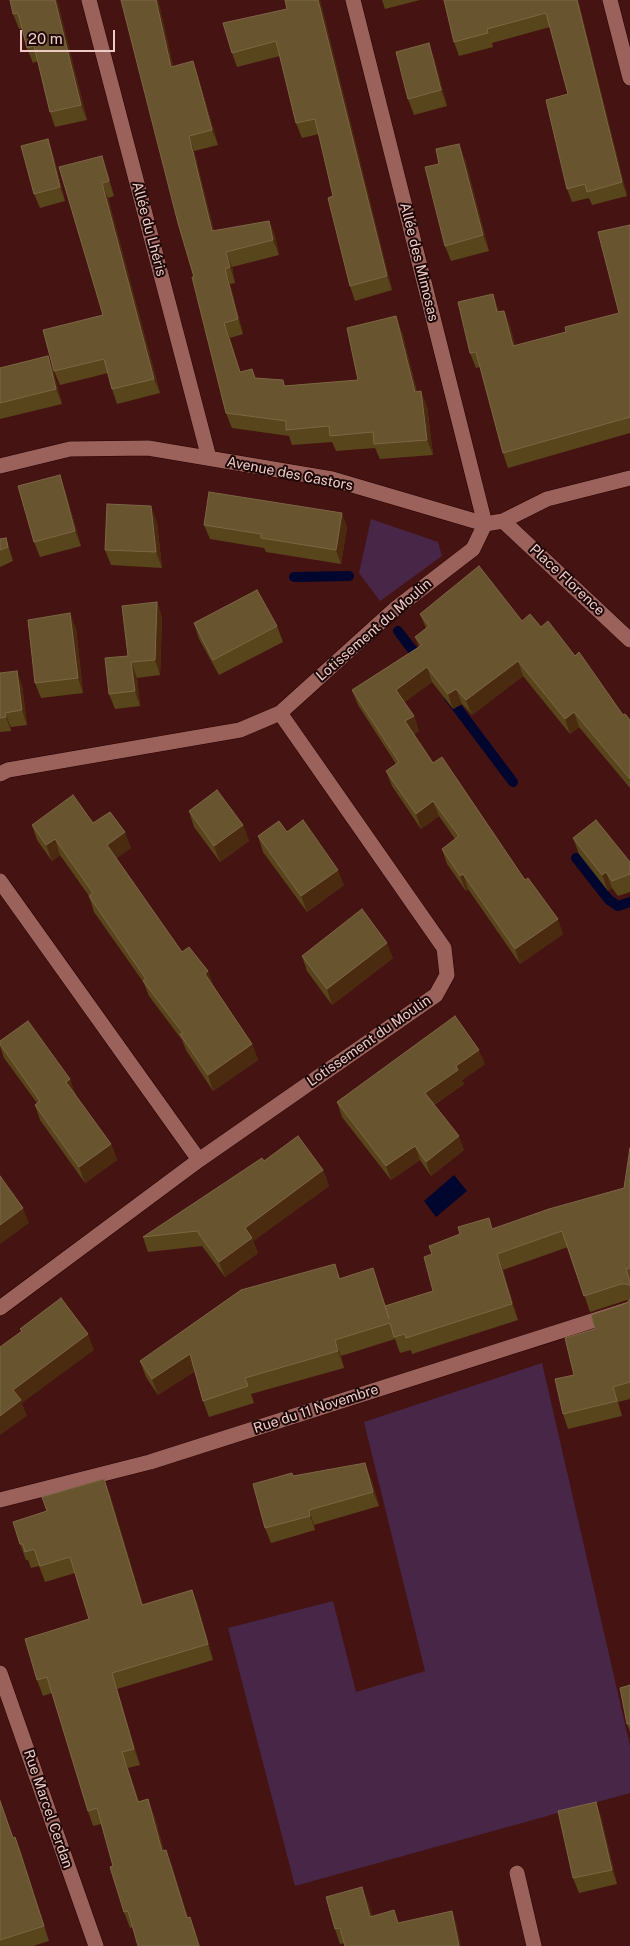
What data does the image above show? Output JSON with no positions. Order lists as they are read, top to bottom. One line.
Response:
{"streets":{"street":["Allée du Lhéris","Allée des Mimosas","Avenue des Castors","Place Florence","Lotissement du Moulin","Rue du 11 Novembre","Rue Marcel Cerdan"]},"crossings":[["Allée du Lhéris","Avenue des Castors"],["Allée des Mimosas","Avenue des Castors"],["Allée des Mimosas","Lotissement du Moulin"],["Avenue des Castors","Place Florence"],["Avenue des Castors","Lotissement du Moulin"]],"scale_bar":"20 m"}
